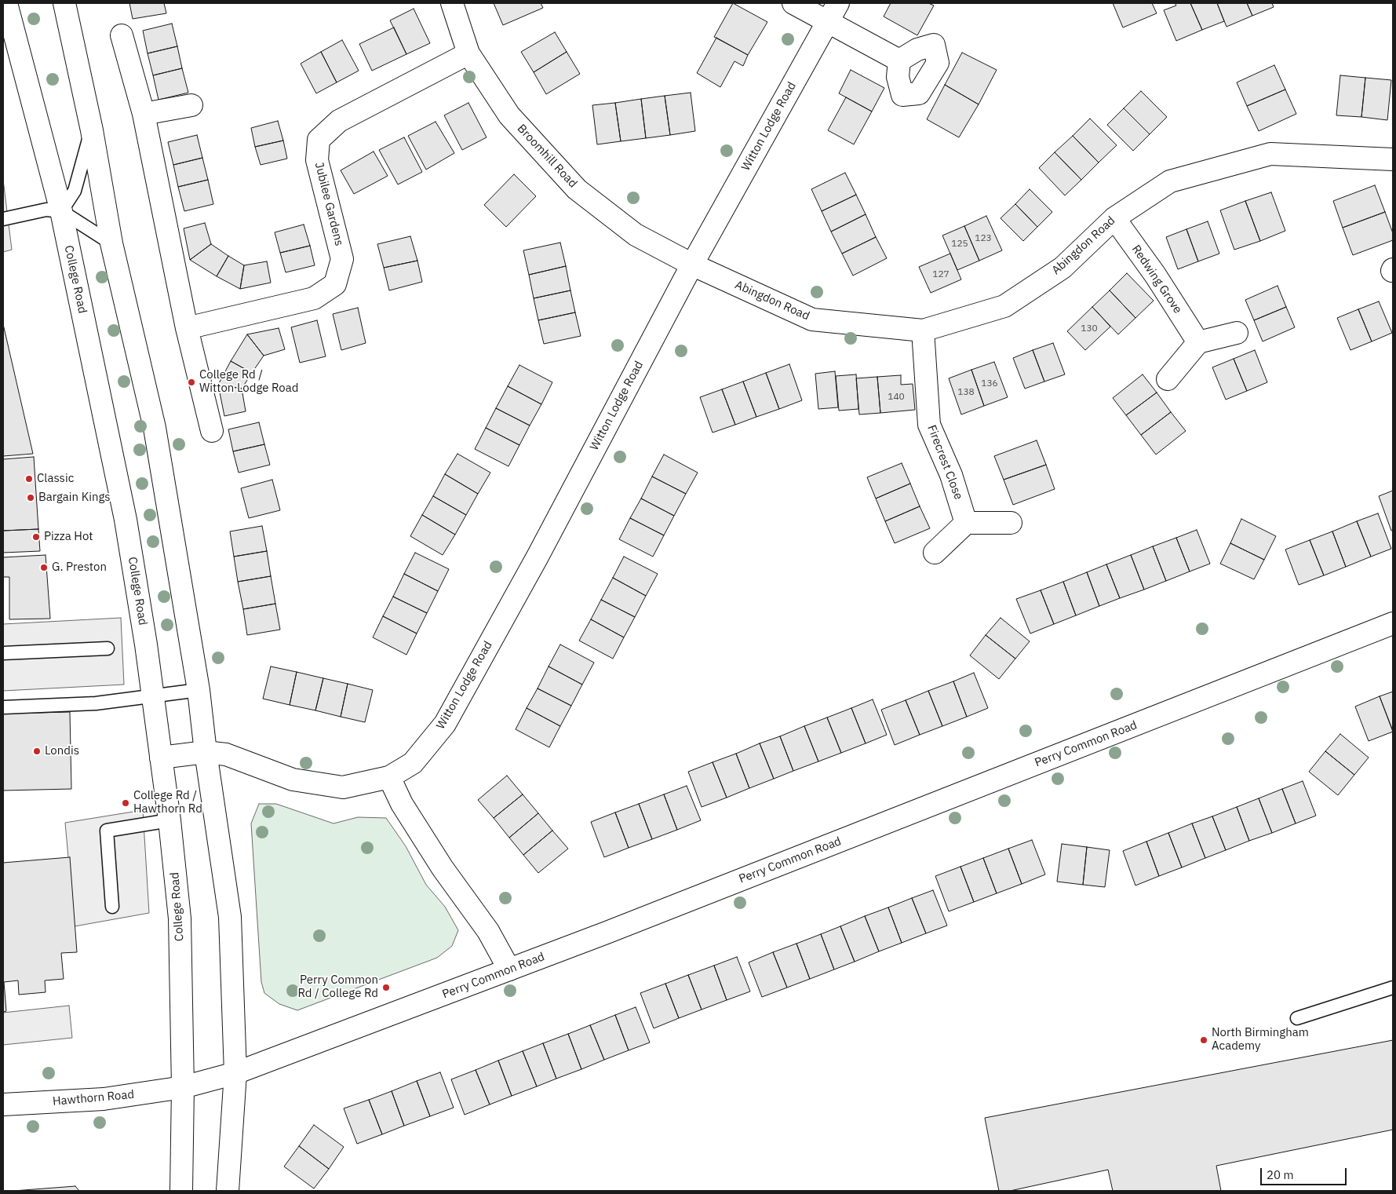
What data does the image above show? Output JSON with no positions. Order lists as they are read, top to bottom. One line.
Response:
{"streets":{"street":["Witton Lodge Road","Broomhill Road","Jubilee Gardens","Abingdon Road","College Road","Redwing Grove","Firecrest Close","Perry Common Road","Hawthorn Road"]},"crossings":[["Witton Lodge Road","Broomhill Road"],["Witton Lodge Road","Abingdon Road"],["Broomhill Road","Jubilee Gardens"],["Broomhill Road","Abingdon Road"],["Abingdon Road","Redwing Grove"],["Abingdon Road","Firecrest Close"],["College Road","Perry Common Road"],["College Road","Hawthorn Road"],["Perry Common Road","Hawthorn Road"]],"places":["College Rd / Witton Lodge Road","Classic","Bargain Kings","Pizza Hot","G. Preston","Londis","College Rd / Hawthorn Rd","Perry Common Rd / College Rd","North Birmingham Academy"],"house_numbers":["123","125","127","130","136","138","140"],"scale_bar":"20 m"}
